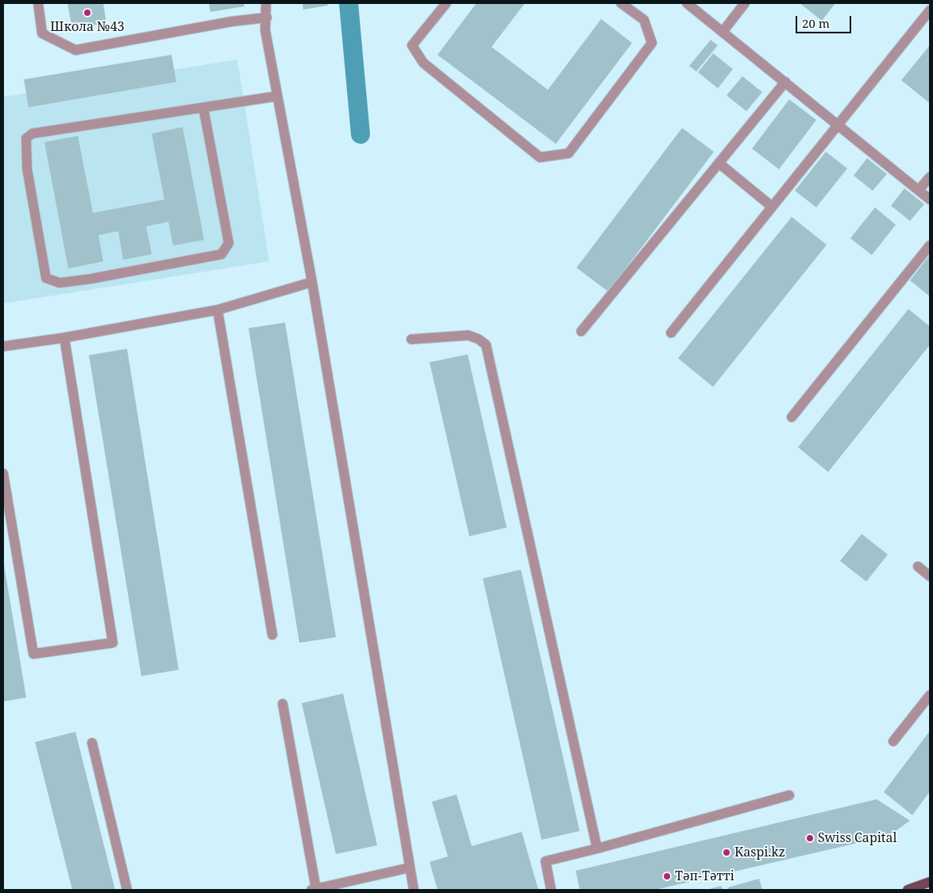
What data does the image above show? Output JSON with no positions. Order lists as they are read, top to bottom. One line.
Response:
{"places":["Школа №43","Swiss Capital","Kaspi.kz","Тәп-Тәтті"],"scale_bar":"20 m"}
